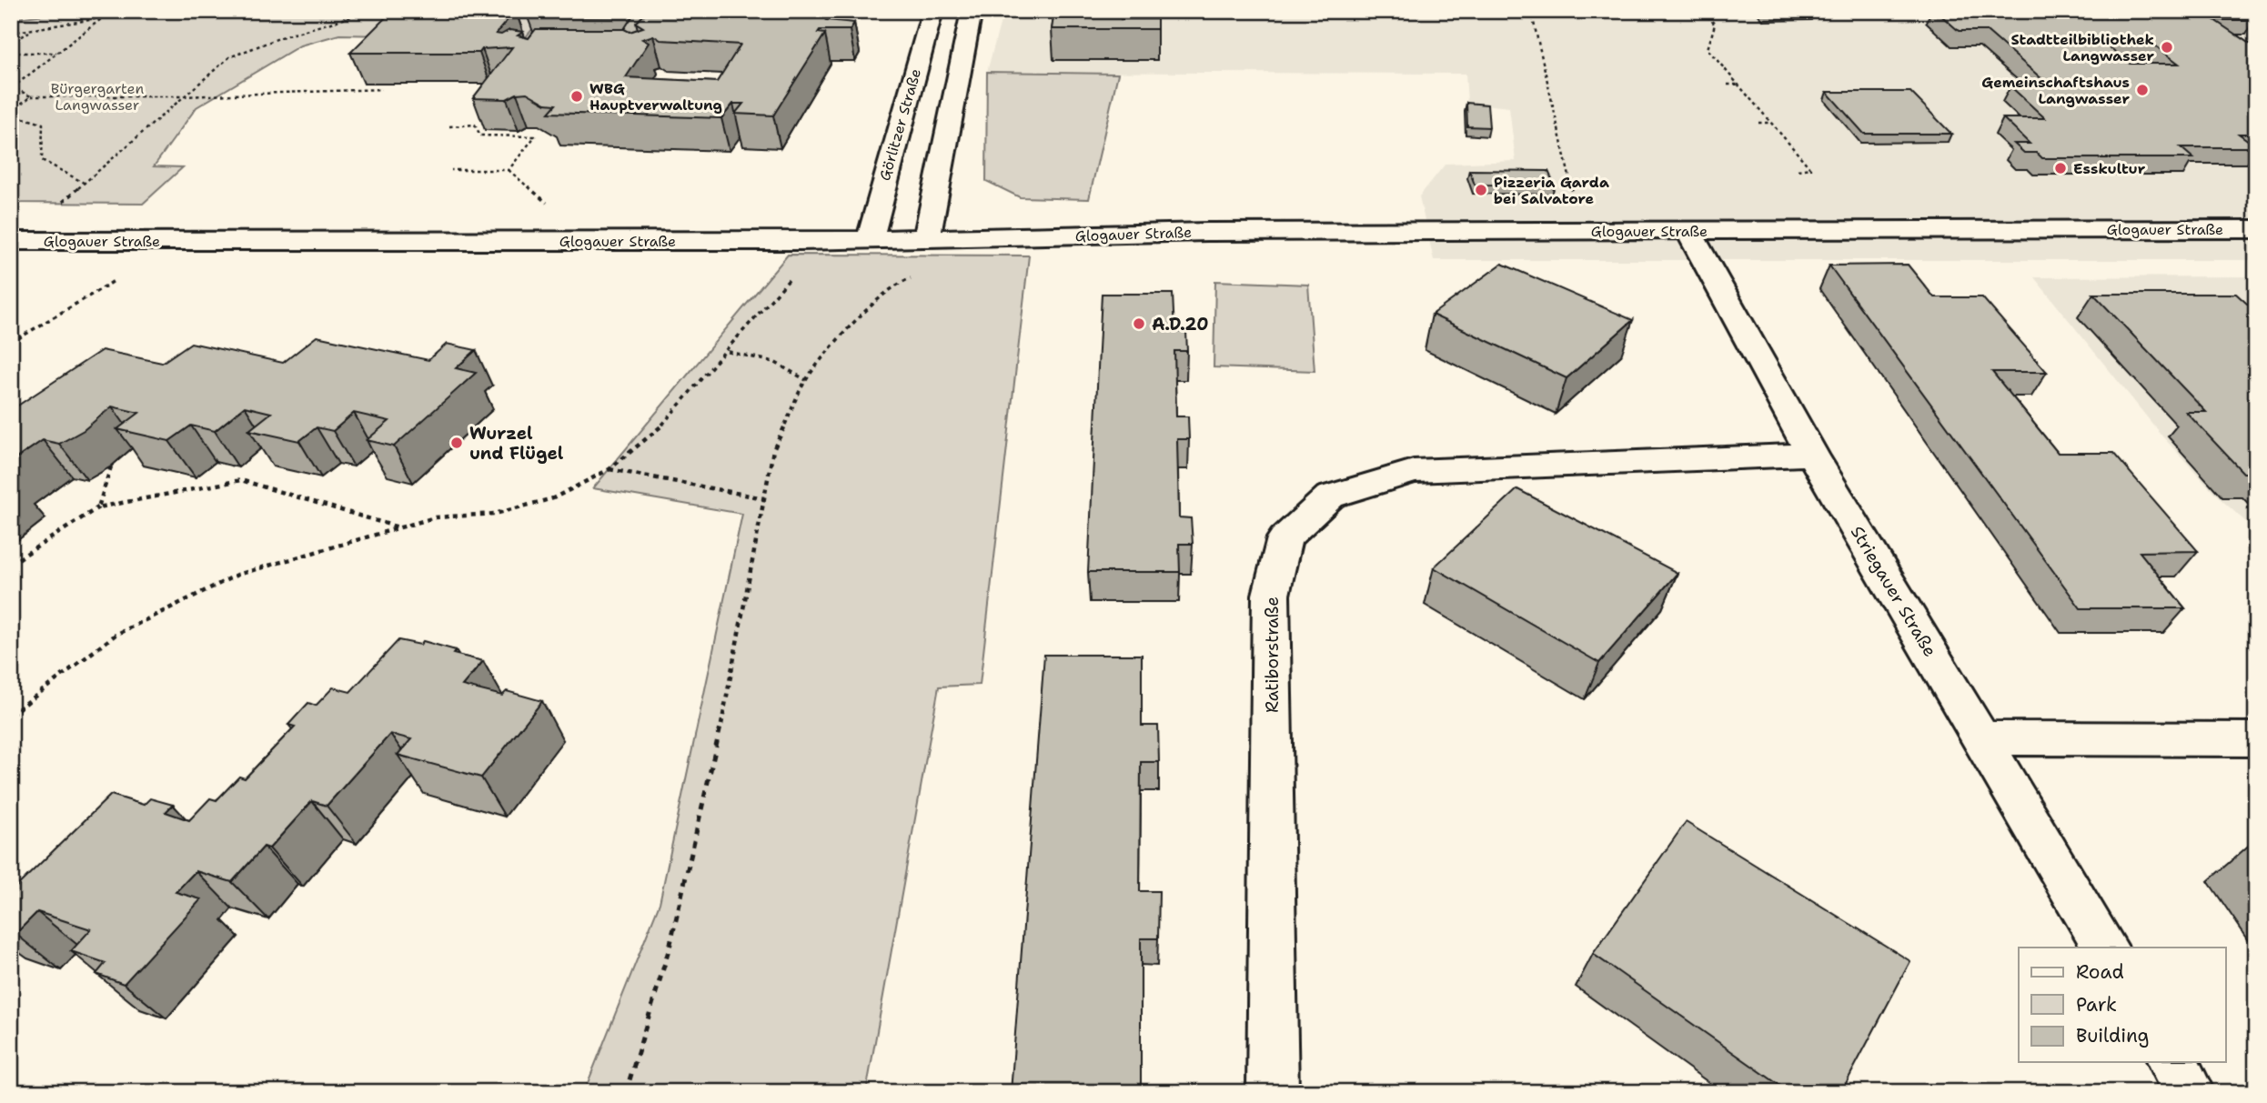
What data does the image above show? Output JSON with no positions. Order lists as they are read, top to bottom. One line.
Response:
{"streets":{"street":["Görlitzer Straße","Glogauer Straße","Striegauer Straße","Ratiborstraße"]},"crossings":[["Görlitzer Straße","Glogauer Straße"],["Glogauer Straße","Striegauer Straße"],["Striegauer Straße","Ratiborstraße"]],"parks":["Bürgergarten Langwasser"],"places":["Stadtteilbibliothek Langwasser","Gemeinschaftshaus Langwasser","WBG Hauptverwaltung","Esskultur","Pizzeria Garda bei Salvatore","A.D.20","Wurzel und Flügel"],"legend":["Road","Park","Building"]}
